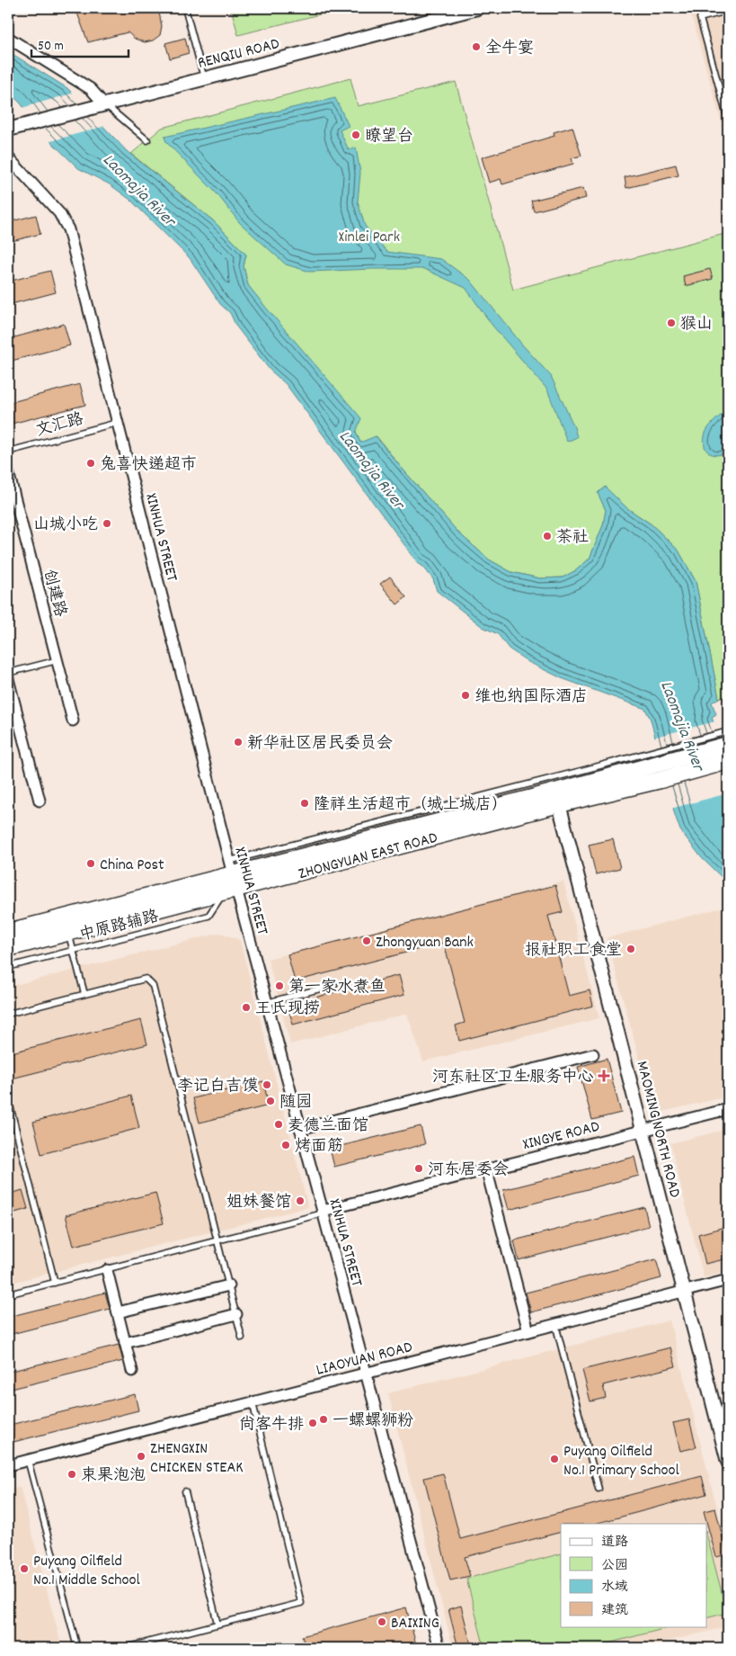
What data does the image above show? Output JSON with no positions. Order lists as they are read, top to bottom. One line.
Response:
{"streets":{"main road":["ZHONGYUAN EAST ROAD"],"street":["RENQIU ROAD","XINHUA STREET","创建路","MAOMING NORTH ROAD","XINGYE ROAD","LIAOYUAN ROAD"],"lane":["文汇路","中原路辅路"]},"crossings":[["文汇路","XINHUA STREET"],["XINHUA STREET","ZHONGYUAN EAST ROAD"],["XINHUA STREET","中原路辅路"],["XINHUA STREET","XINGYE ROAD"],["XINHUA STREET","LIAOYUAN ROAD"],["ZHONGYUAN EAST ROAD","中原路辅路"],["ZHONGYUAN EAST ROAD","MAOMING NORTH ROAD"],["MAOMING NORTH ROAD","XINGYE ROAD"],["MAOMING NORTH ROAD","LIAOYUAN ROAD"]],"water":["Laomajia River"],"parks":["Xinlei Park"],"places":{"other":["全牛宴","瞭望台","猴山","兔喜快递超市","山城小吃","茶社","维也纳国际酒店","新华社区居民委员会","隆祥生活超市（城上城店）","China Post","Zhongyuan Bank","报社职工食堂","第一家水煮鱼","王氏现捞","李记白吉馍","随园","麦德兰面馆","烤面筋","河东居委会","姐妹餐馆","一螺螺狮粉","尚客牛排","ZHENGXIN CHICKEN STEAK","Puyang Oilfield No.1 Primary School","束果泡泡","Puyang Oilfield No.1 Middle School","BAIXING"],"health":["河东社区卫生服务中心"]},"legend":["道路","公园","水域","建筑"],"scale_bar":"50 m"}
